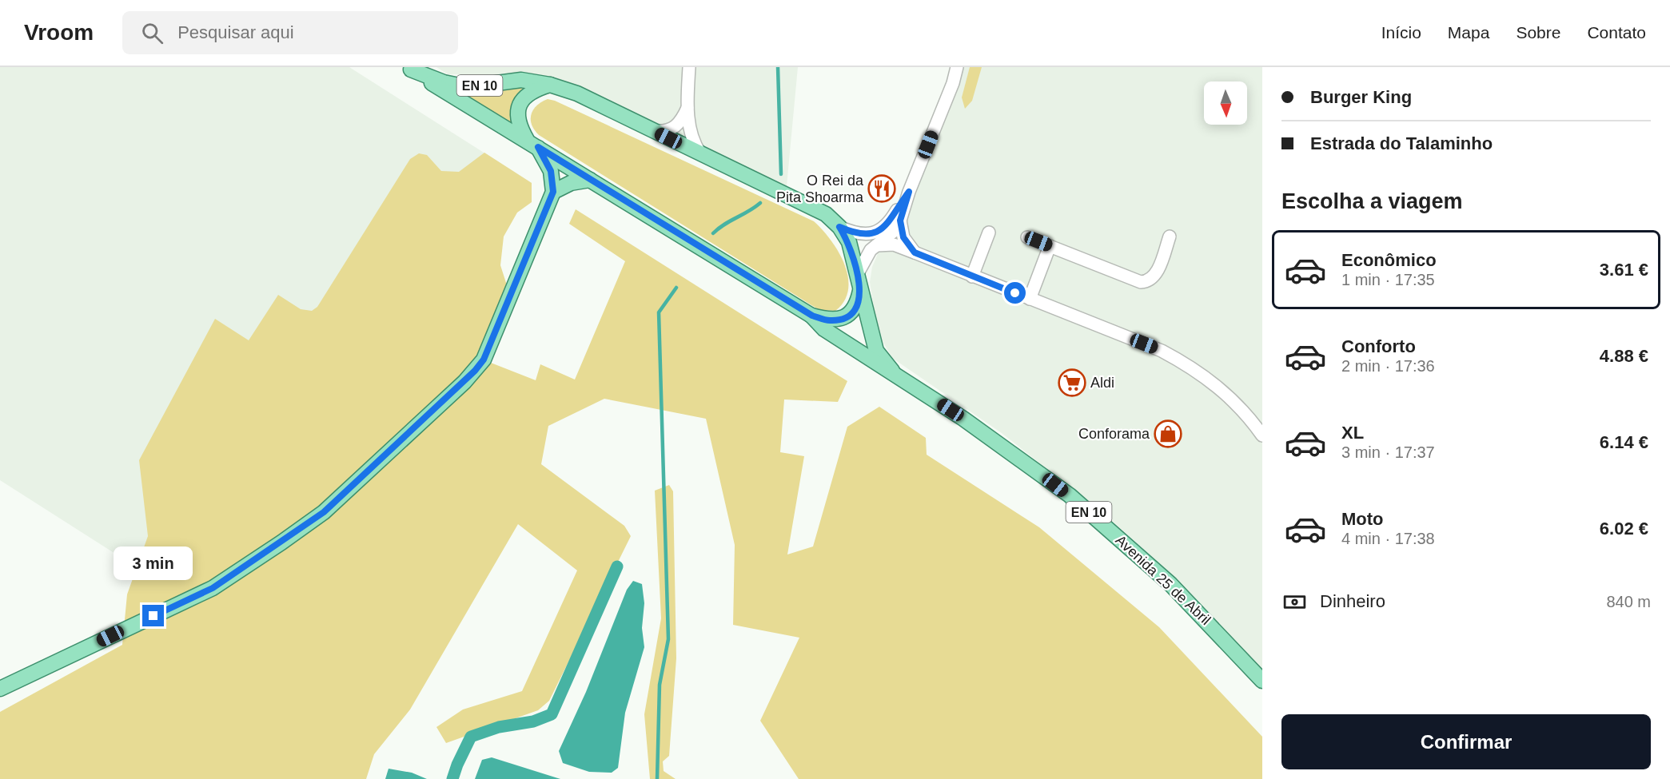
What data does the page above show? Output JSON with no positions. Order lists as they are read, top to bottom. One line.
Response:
{"streets":{"main road":["EN 10","Avenida 25 de Abril"]},"crossings":[["EN 10","Avenida 25 de Abril"]],"places":{"restaurant":["O Rei da Pita Shoarma"],"supermarket":["Aldi"],"shop":["Conforama"]},"north":"bottom","page":{"header":"Vroom","search":"Pesquisar aqui","nav":["Início","Mapa","Sobre","Contato"],"banner":["Burger King","Estrada do Talaminho"],"heading":"Escolha a viagem","list":[{"name":"Econômico","note":"1 min · 17:35","value":"3.61 €"},{"name":"Conforto","note":"2 min · 17:36","value":"4.88 €"},{"name":"XL","note":"3 min · 17:37","value":"6.14 €"},{"name":"Moto","note":"4 min · 17:38","value":"6.02 €"}],"bubble":"3 min","pay":["Dinheiro","840 m"],"buttons":"Confirmar"}}
